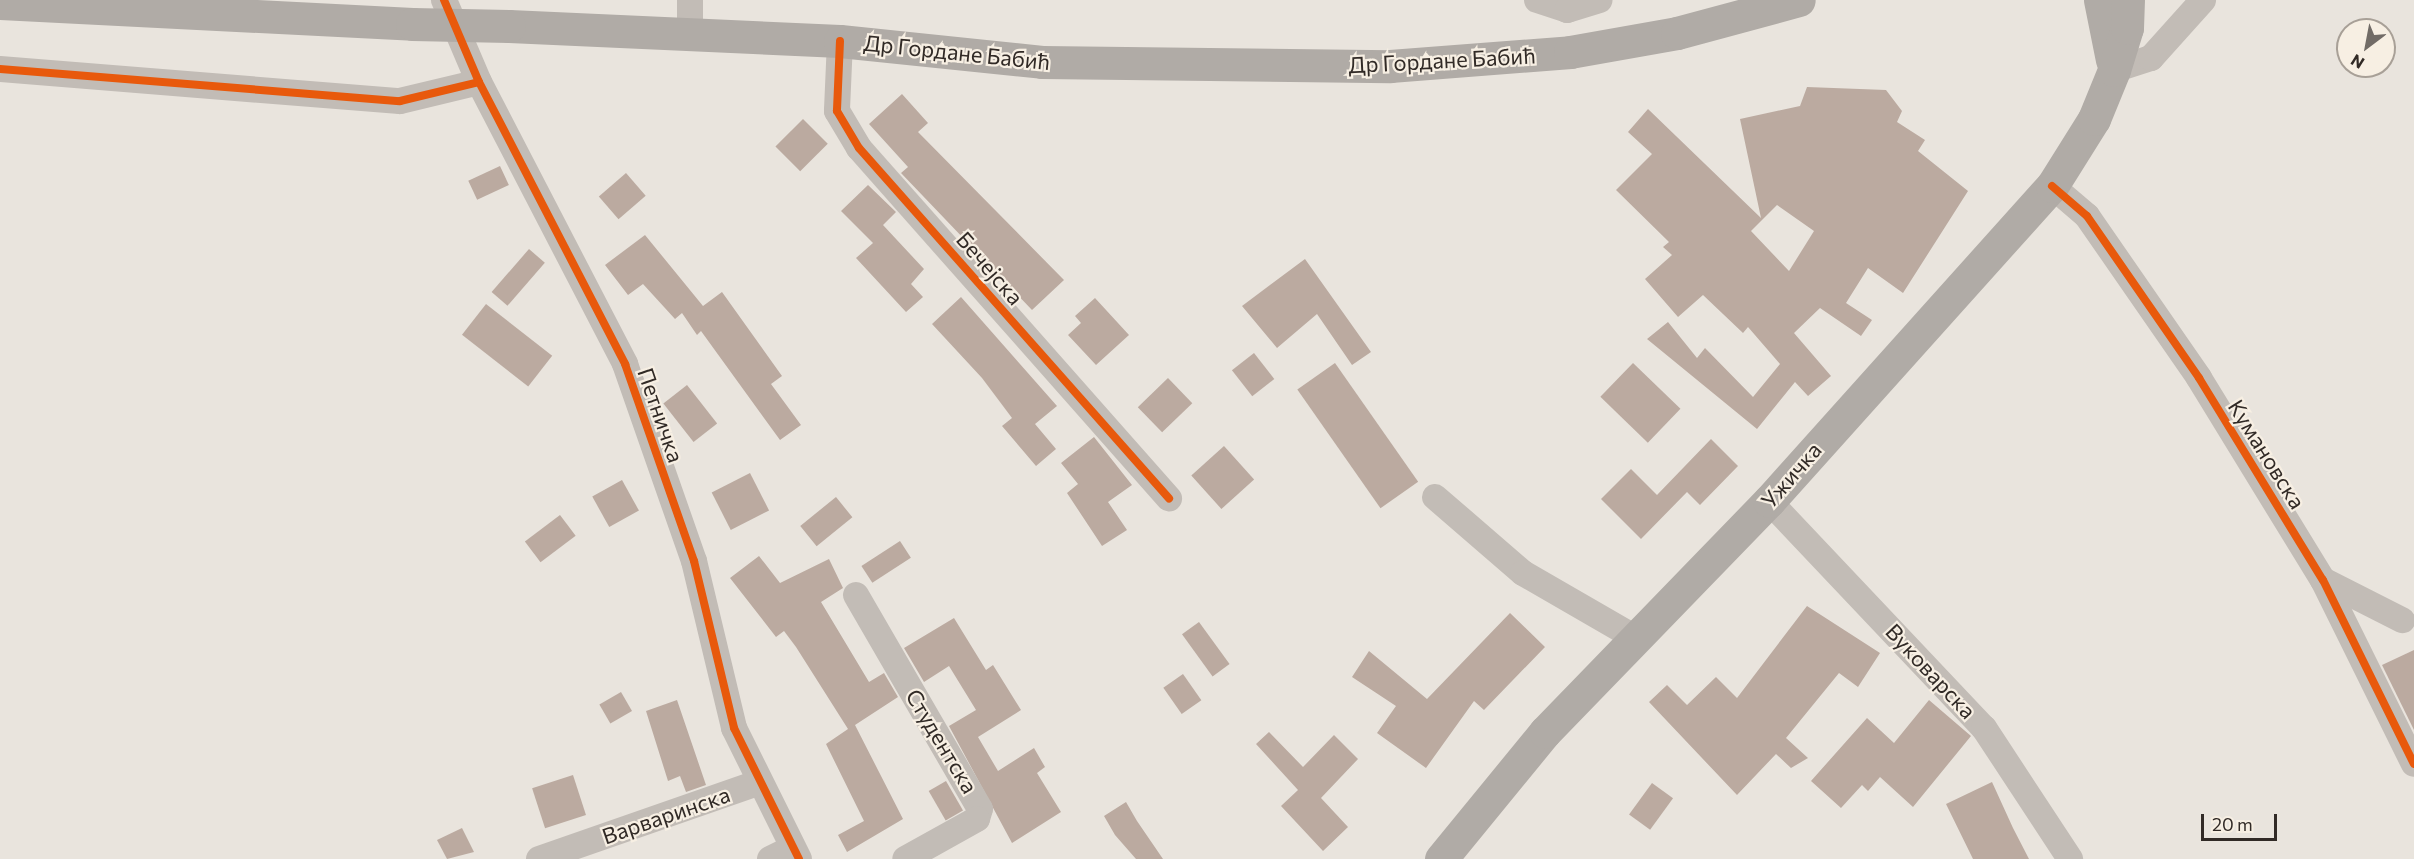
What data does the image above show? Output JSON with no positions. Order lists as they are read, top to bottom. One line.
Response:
{"streets":{"main road":["Др Гордане Бабић","Ужичка"],"street":["Бечејска","Петничка","Кумановска","Вуковарска","Студентска","Варваринска"]},"crossings":[["Др Гордане Бабић","Бечејска"],["Петничка","Варваринска"],["Кумановска","Ужичка"],["Ужичка","Вуковарска"]],"scale_bar":"20 m","north":"bottom left"}
